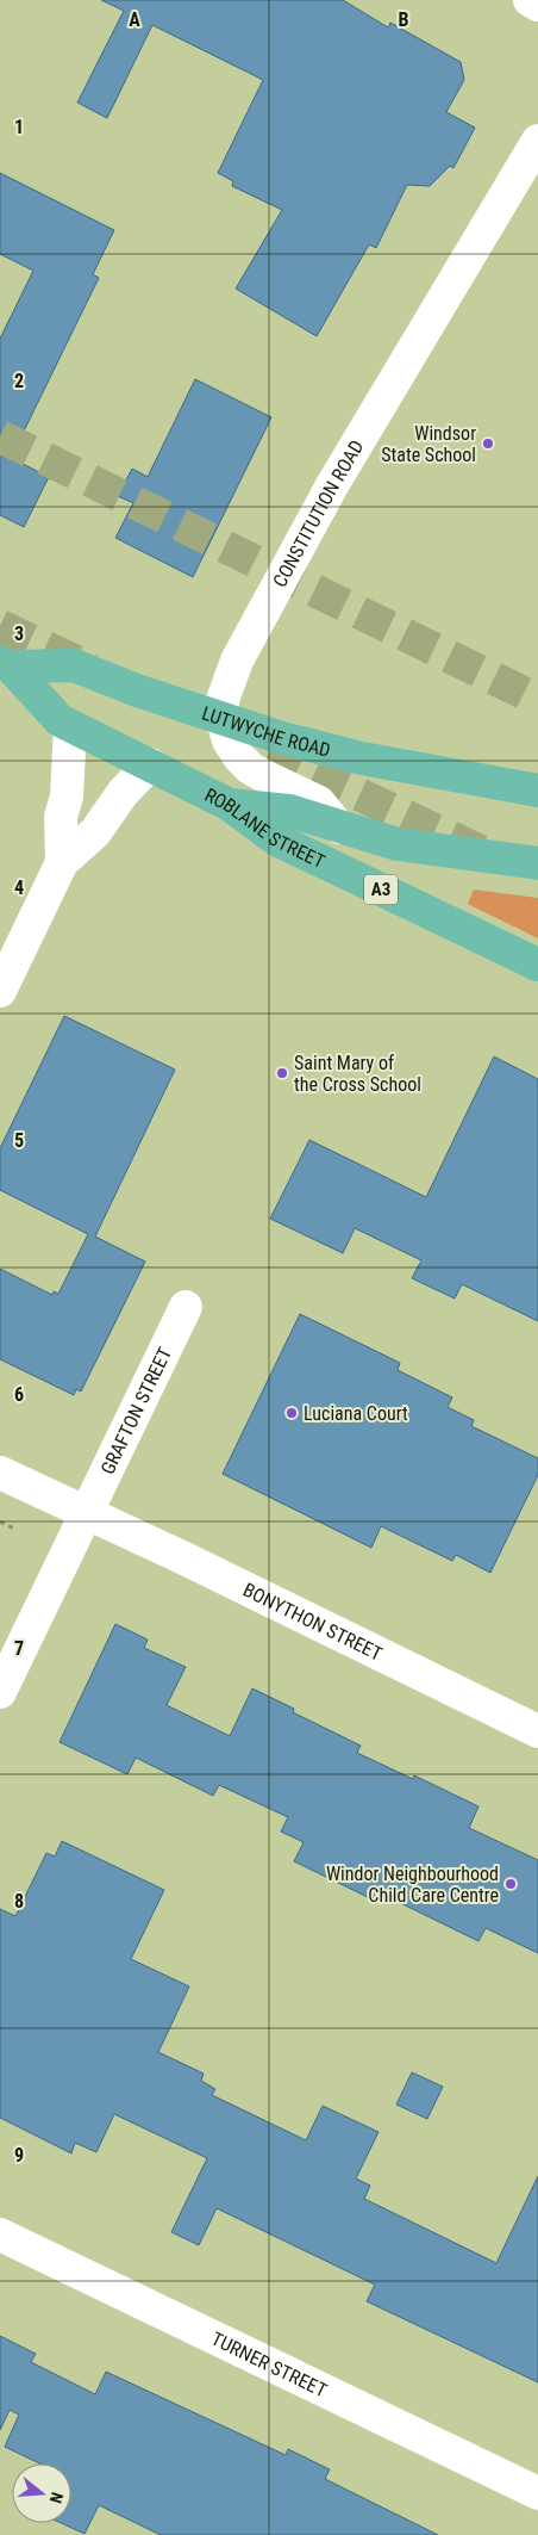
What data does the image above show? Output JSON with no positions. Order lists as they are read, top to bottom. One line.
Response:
{"streets":{"highway":["LUTWYCHE ROAD","ROBLANE STREET","A3"],"street":["CONSTITUTION ROAD","GRAFTON STREET","BONYTHON STREET","TURNER STREET"]},"crossings":[["CONSTITUTION ROAD","LUTWYCHE ROAD"],["CONSTITUTION ROAD","A3"],["LUTWYCHE ROAD","ROBLANE STREET"],["ROBLANE STREET","A3"],["GRAFTON STREET","BONYTHON STREET"]],"places":["Windsor State School","Saint Mary of the Cross School","Luciana Court","Windor Neighbourhood Child Care Centre"],"north":"right","grid":{"columns":["A","B"],"rows":["1","2","3","4","5","6","7","8","9"]}}
